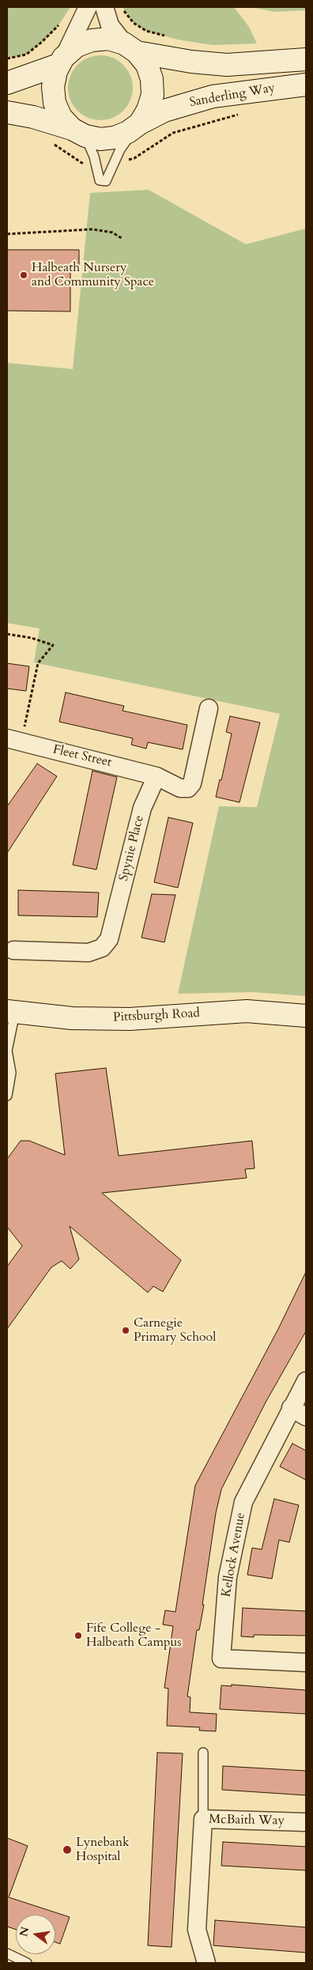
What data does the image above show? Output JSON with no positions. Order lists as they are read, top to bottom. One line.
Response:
{"streets":{"street":["Sanderling Way","Fleet Street","Spynie Place","Pittsburgh Road","Kellock Avenue","McBaith Way"]},"crossings":[["Fleet Street","Spynie Place"]],"places":["Halbeath Nursery and Community Space","Carnegie Primary School","Fife College - Halbeath Campus","Lynebank Hospital"],"north":"left"}
